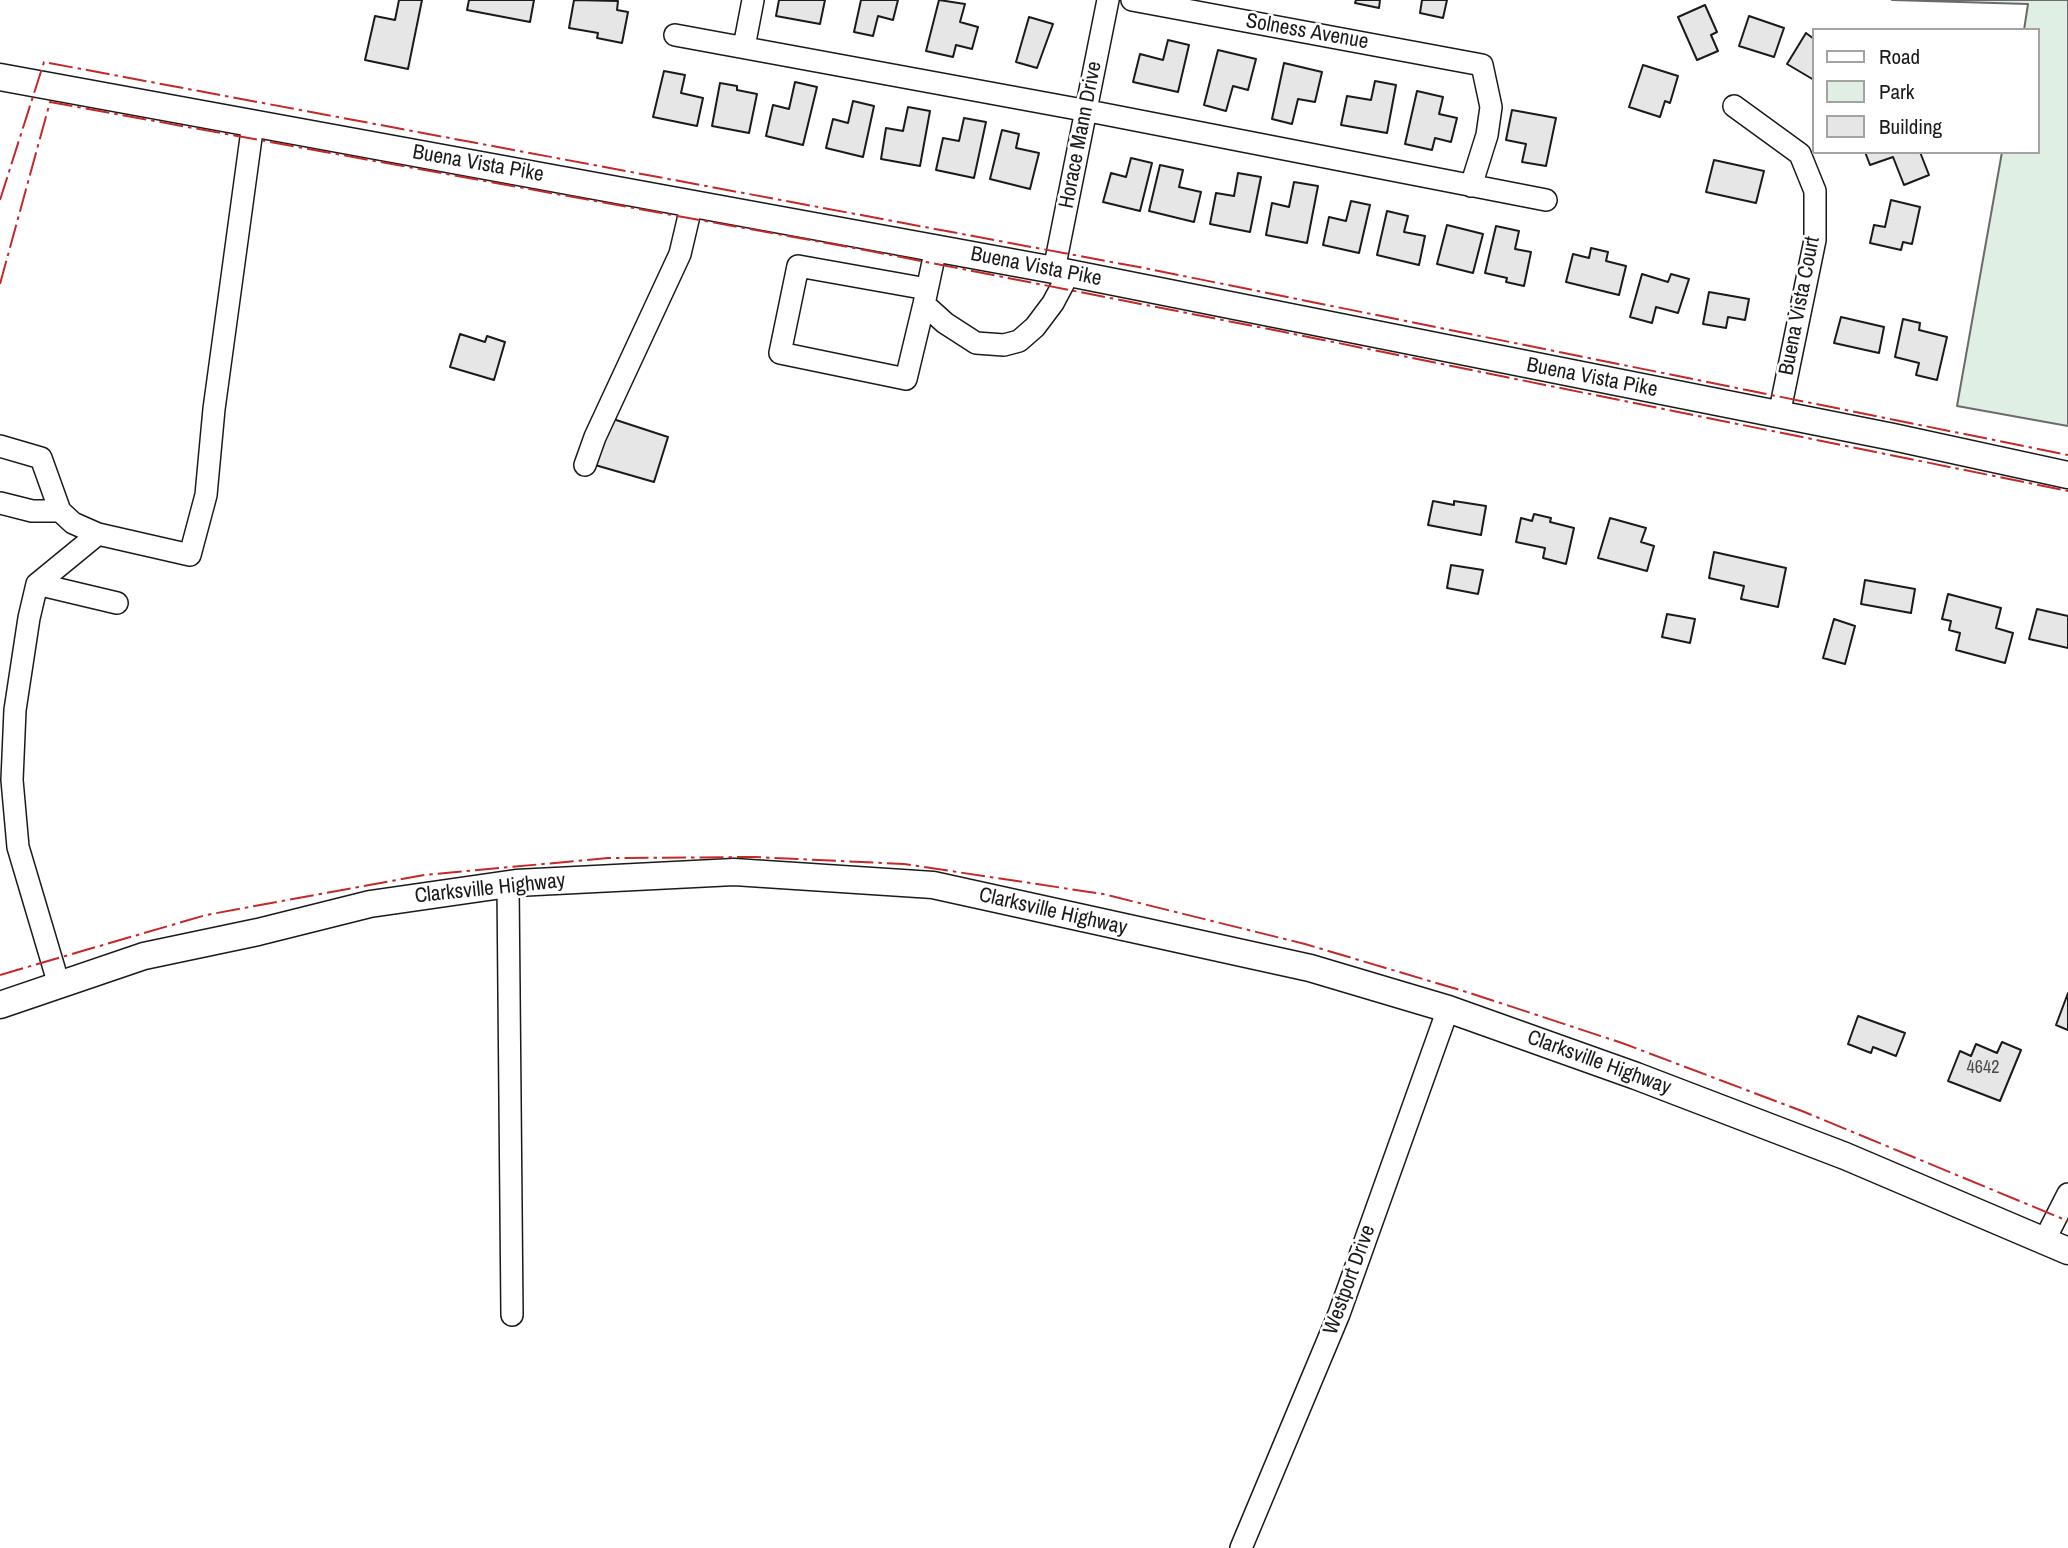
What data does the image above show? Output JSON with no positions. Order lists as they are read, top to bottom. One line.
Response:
{"streets":{"main road":["Buena Vista Pike","Clarksville Highway"],"street":["Solness Avenue","Horace Mann Drive","Buena Vista Court","Westport Drive"]},"crossings":[["Horace Mann Drive","Buena Vista Pike"],["Buena Vista Pike","Buena Vista Court"],["Clarksville Highway","Westport Drive"]],"house_numbers":["4642"],"legend":["Road","Park","Building"]}
